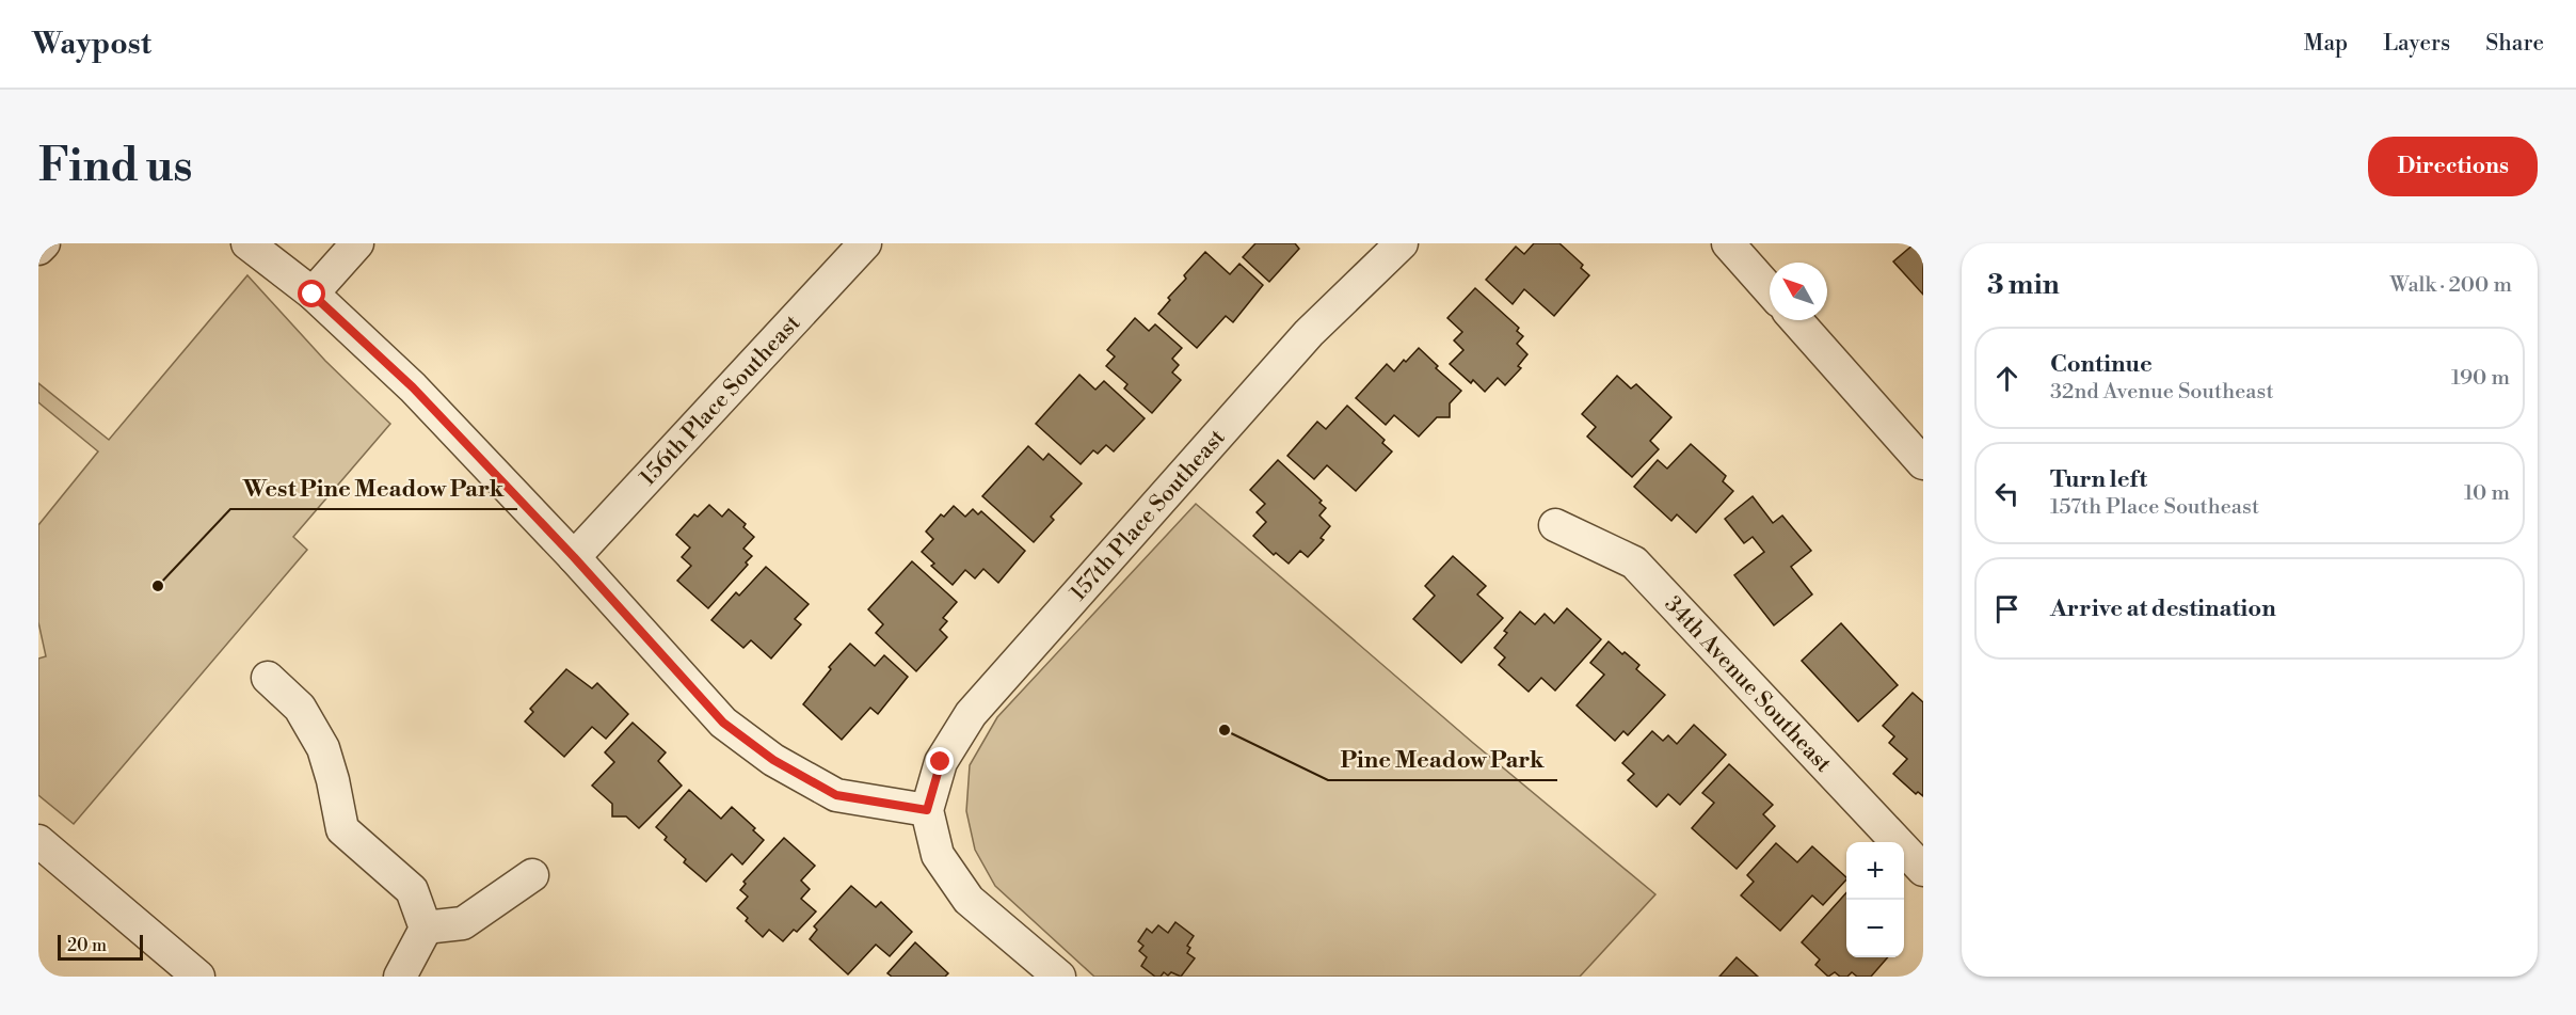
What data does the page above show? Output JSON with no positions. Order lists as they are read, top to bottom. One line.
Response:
{"streets":{"street":["156th Place Southeast","157th Place Southeast","34th Avenue Southeast"]},"places":["West Pine Meadow Park","Pine Meadow Park"],"scale_bar":"20 m","north":"top left","page":{"header":"Waypost","nav":["Map","Layers","Share"],"buttons":"Directions","title":"Find us","heading":["3 min","Walk · 200 m"],"list":[["Continue","32nd Avenue Southeast","190 m"],["Turn left","157th Place Southeast","10 m"],"Arrive at destination"],"map_buttons":["+","−"],"scale":"20 m"}}
